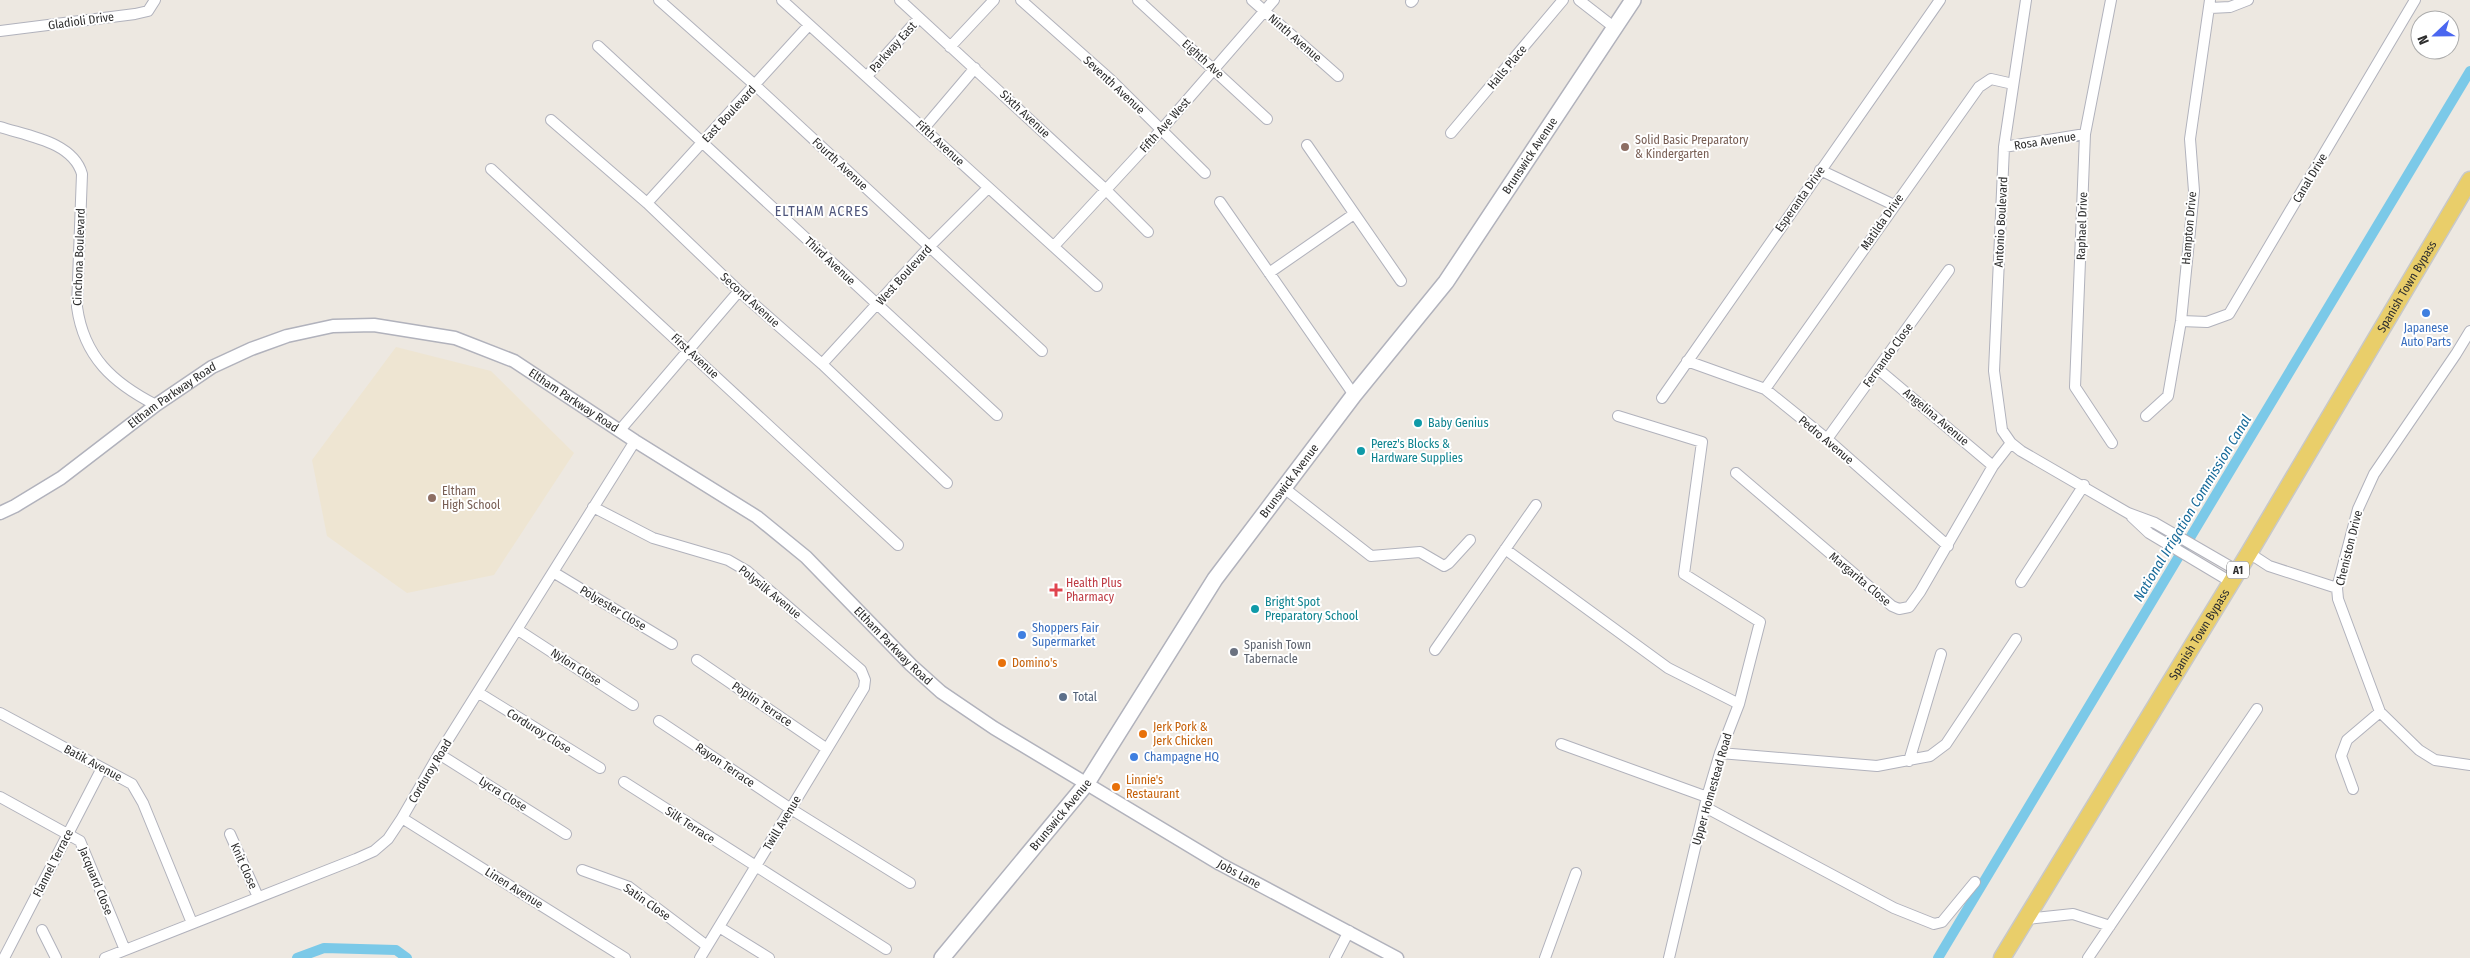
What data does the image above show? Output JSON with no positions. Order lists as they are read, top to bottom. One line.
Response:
{"streets":{"main road":["Brunswick Avenue","Spanish Town Bypass","A1"],"street":["Gladioli Drive","Ninth Avenue","Parkway East","Eighth Ave","Halls Place","Seventh Avenue","East Boulevard","Sixth Avenue","Fifth Ave West","Rosa Avenue","Fifth Avenue","Fourth Avenue","Canal Drive","Esperanta Drive","Matilda Drive","Antonio Boulevard","Raphael Drive","Hampton Drive","Cinchona Boulevard","Third Avenue","West Boulevard","Second Avenue","Fernando Close","First Avenue","Eltham Parkway Road","Angelina Avenue","Pedro Avenue","Cheniston Drive","Margarita Close","Polysilk Avenue","Polyester Close","Nylon Close","Poplin Terrace","Corduroy Close","Batik Avenue","Rayon Terrace","Corduroy Road","Upper Homestead Road","Lycra Close","Twill Avenue","Silk Terrace","Flannel Terrace","Knit Close","Jobs Lane","Jacquard Close","Linen Avenue","Satin Close"]},"crossings":[["Ninth Avenue","Fifth Ave West"],["Parkway East","Sixth Avenue"],["Parkway East","Fifth Avenue"],["Eighth Ave","Fifth Ave West"],["Seventh Avenue","Fifth Ave West"],["East Boulevard","Fifth Avenue"],["East Boulevard","Fourth Avenue"],["East Boulevard","Third Avenue"],["East Boulevard","Second Avenue"],["Sixth Avenue","Fifth Ave West"],["Fifth Ave West","Fifth Avenue"],["Rosa Avenue","Antonio Boulevard"],["Rosa Avenue","Raphael Drive"],["Fifth Avenue","West Boulevard"],["Brunswick Avenue","Eltham Parkway Road"],["Brunswick Avenue","Jobs Lane"],["Fourth Avenue","West Boulevard"],["Canal Drive","Hampton Drive"],["Esperanta Drive","Pedro Avenue"],["Matilda Drive","Antonio Boulevard"],["Matilda Drive","Pedro Avenue"],["Antonio Boulevard","Margarita Close"],["Cinchona Boulevard","Eltham Parkway Road"],["Third Avenue","West Boulevard"],["West Boulevard","Second Avenue"],["Fernando Close","Angelina Avenue"],["Fernando Close","Pedro Avenue"],["Eltham Parkway Road","Corduroy Road"],["Eltham Parkway Road","Jobs Lane"],["Angelina Avenue","Margarita Close"],["Pedro Avenue","Margarita Close"],["Polysilk Avenue","Corduroy Road"],["Polysilk Avenue","Twill Avenue"],["Polyester Close","Corduroy Road"],["Nylon Close","Corduroy Road"],["Poplin Terrace","Twill Avenue"],["Corduroy Close","Corduroy Road"],["Batik Avenue","Corduroy Road"],["Batik Avenue","Flannel Terrace"],["Rayon Terrace","Twill Avenue"],["Corduroy Road","Lycra Close"],["Corduroy Road","Knit Close"],["Corduroy Road","Jacquard Close"],["Corduroy Road","Linen Avenue"],["Twill Avenue","Silk Terrace"],["Twill Avenue","Satin Close"],["Flannel Terrace","Jacquard Close"]],"districts":["ELTHAM ACRES"],"water":["National Irrigation Commission Canal"],"places":{"other":["Solid Basic Preparatory & Kindergarten","Japanese Auto Parts","Baby Genius","Perez's Blocks & Hardware Supplies","Eltham High School","Bright Spot Preparatory School","Shoppers Fair Supermarket","Spanish Town Tabernacle","Domino's","Total","Jerk Pork & Jerk Chicken","Champagne HQ","Linnie's Restaurant"],"health":["Health Plus Pharmacy"]},"north":"left"}
